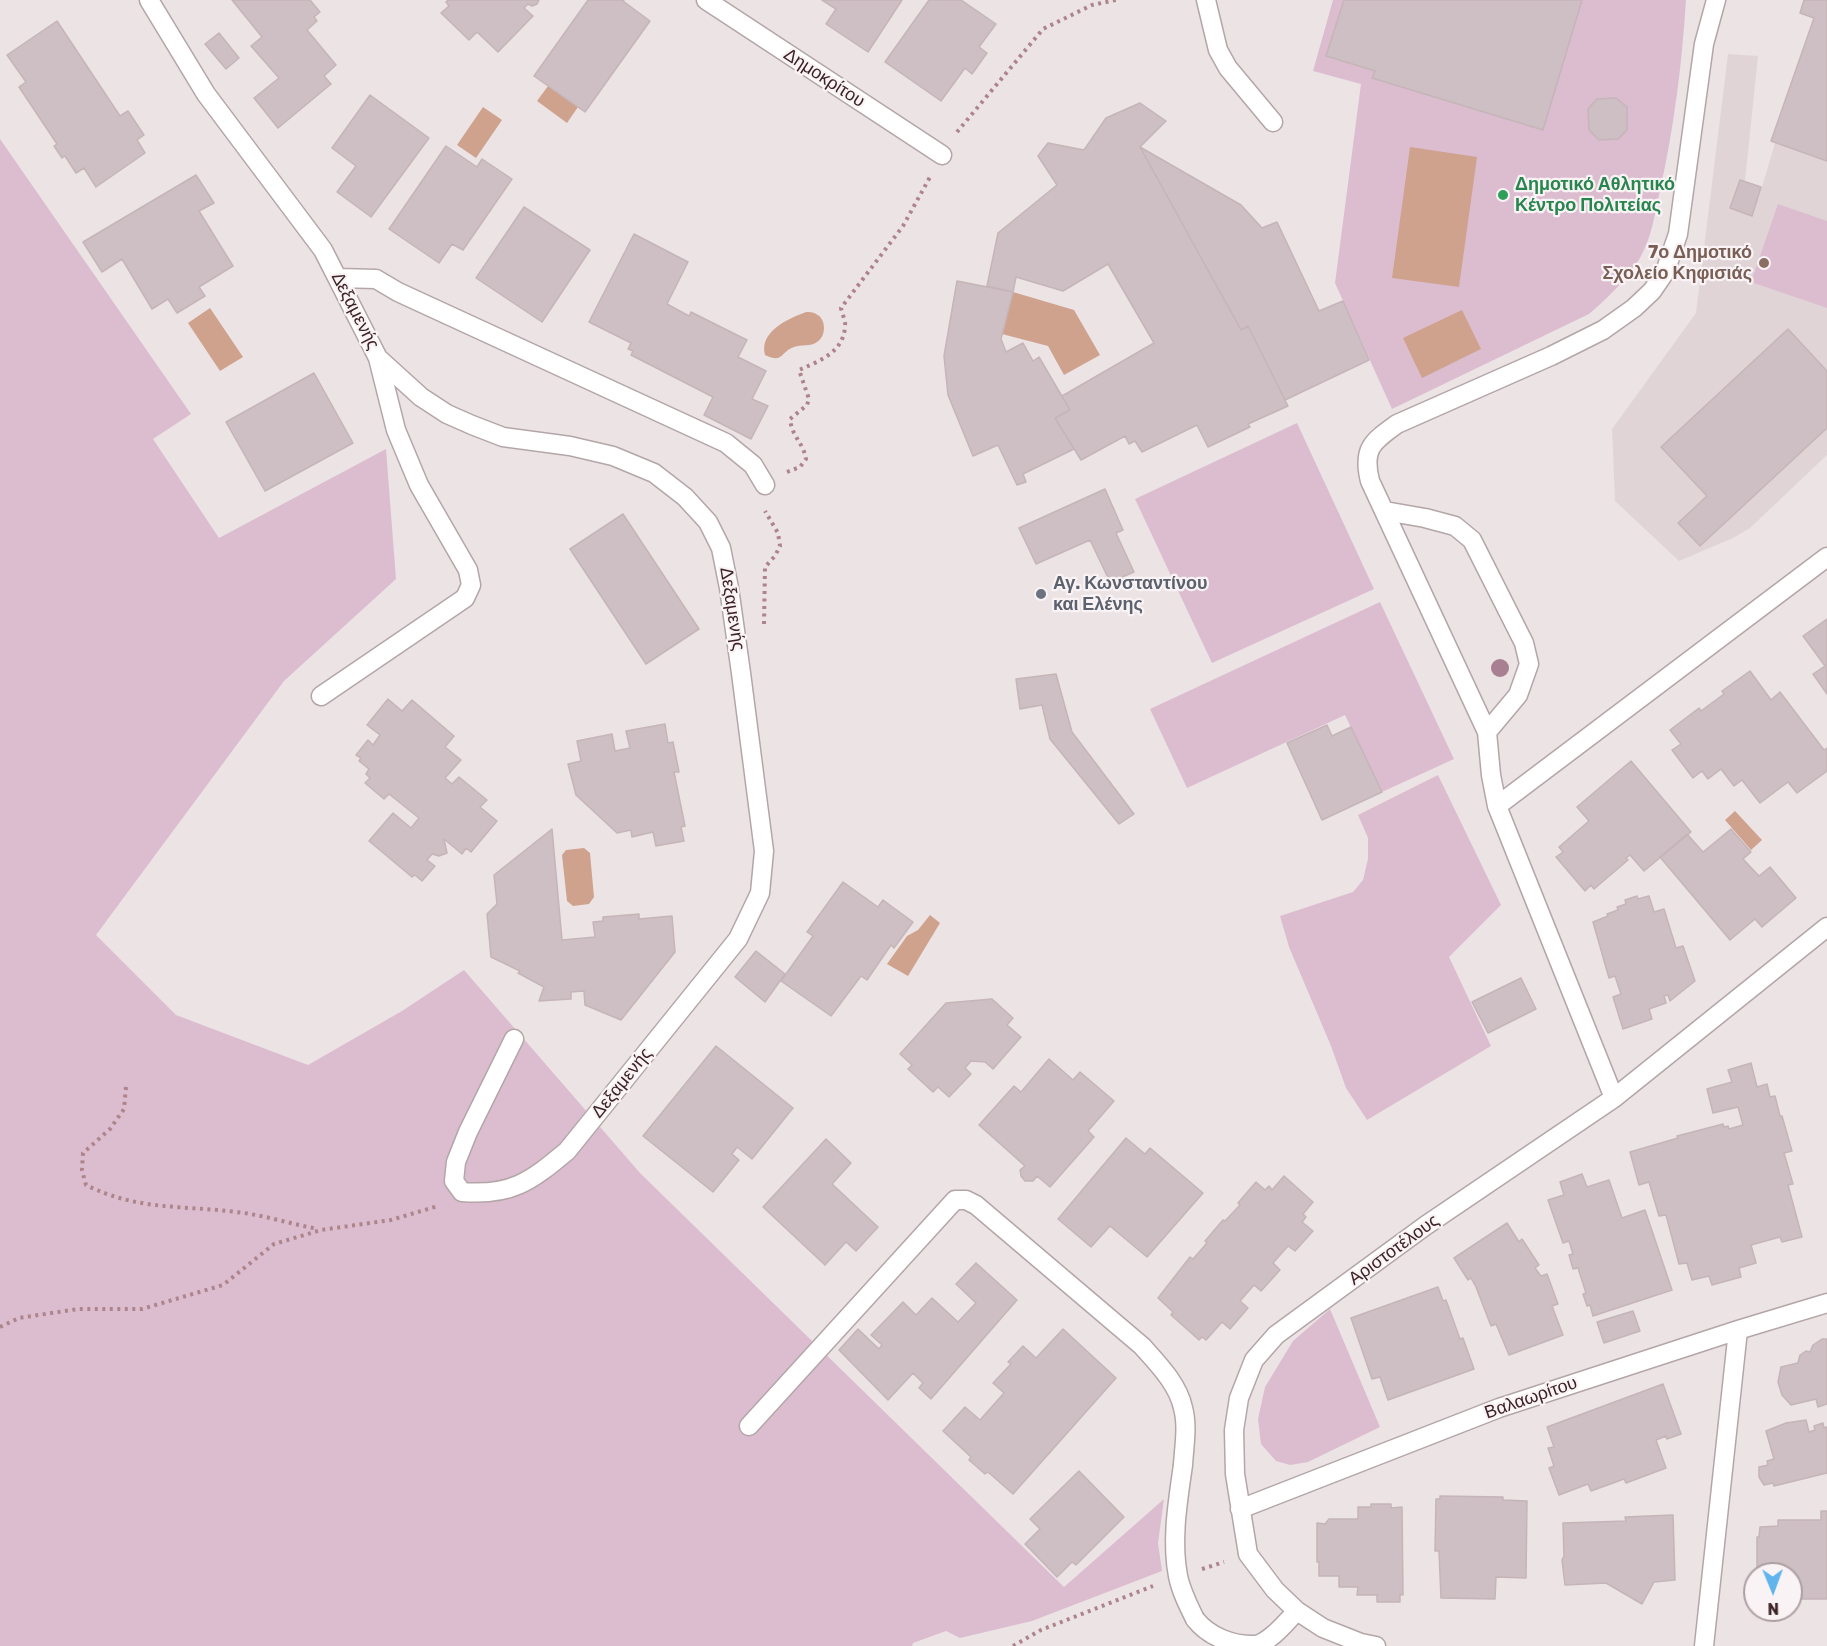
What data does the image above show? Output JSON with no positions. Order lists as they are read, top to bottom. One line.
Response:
{"streets":{"street":["Δημοκρίτου","Δεξαμενής","Αριστοτέλους","Βαλαωρίτου"]},"crossings":[["Αριστοτέλους","Βαλαωρίτου"]],"places":["Δημοτικό Αθλητικό Κέντρο Πολιτείας","7ο Δημοτικό Σχολείο Κηφισιάς","Αγ. Κωνσταντίνου και Ελένης"],"north":"bottom"}
